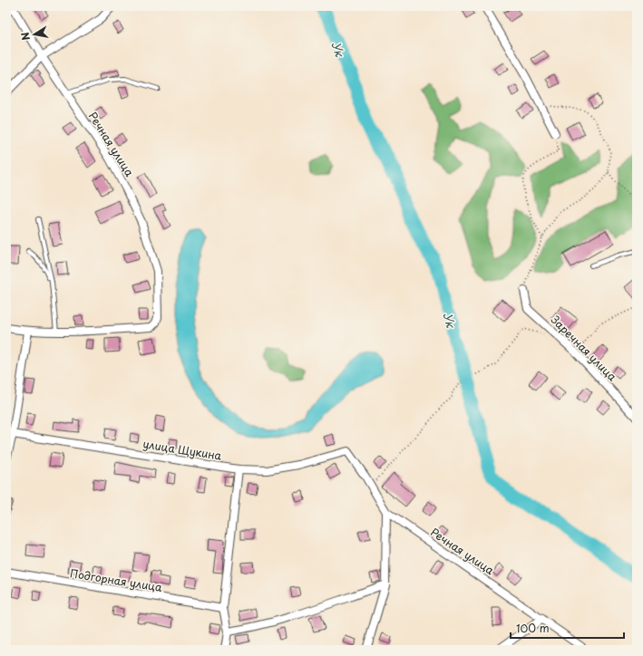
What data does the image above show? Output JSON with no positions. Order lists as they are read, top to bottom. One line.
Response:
{"streets":{"street":["Речная улица","Заречная улица","улица Щукина","Подгорная улица"]},"crossings":[["Речная улица","улица Щукина"]],"water":["Ук"],"scale_bar":"100 m","north":"left"}
